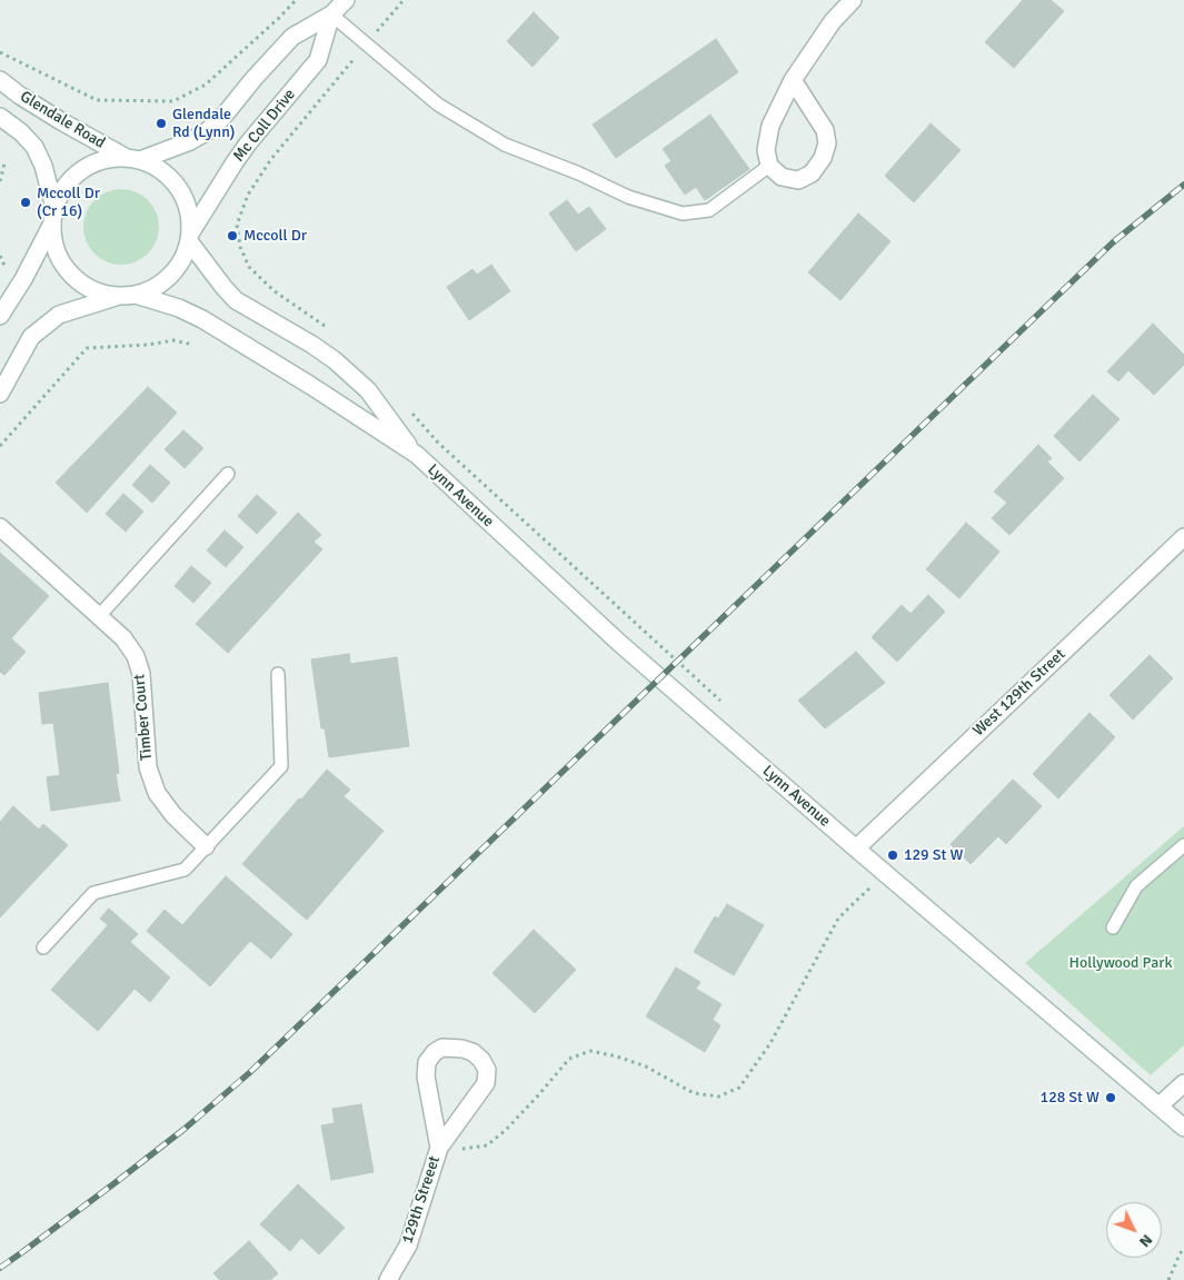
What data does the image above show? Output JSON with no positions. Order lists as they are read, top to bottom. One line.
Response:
{"streets":{"main road":["Glendale Road","Mc Coll Drive","Lynn Avenue","West 129th Street","Timber Court","129th Streeet"]},"crossings":[["Glendale Road","Mc Coll Drive"],["Glendale Road","Lynn Avenue"],["Mc Coll Drive","Lynn Avenue"],["Lynn Avenue","West 129th Street"]],"parks":["Hollywood Park"],"places":["Glendale Rd (Lynn)","Mccoll Dr (Cr 16)","Mccoll Dr","129 St W","128 St W"],"north":"bottom right"}
